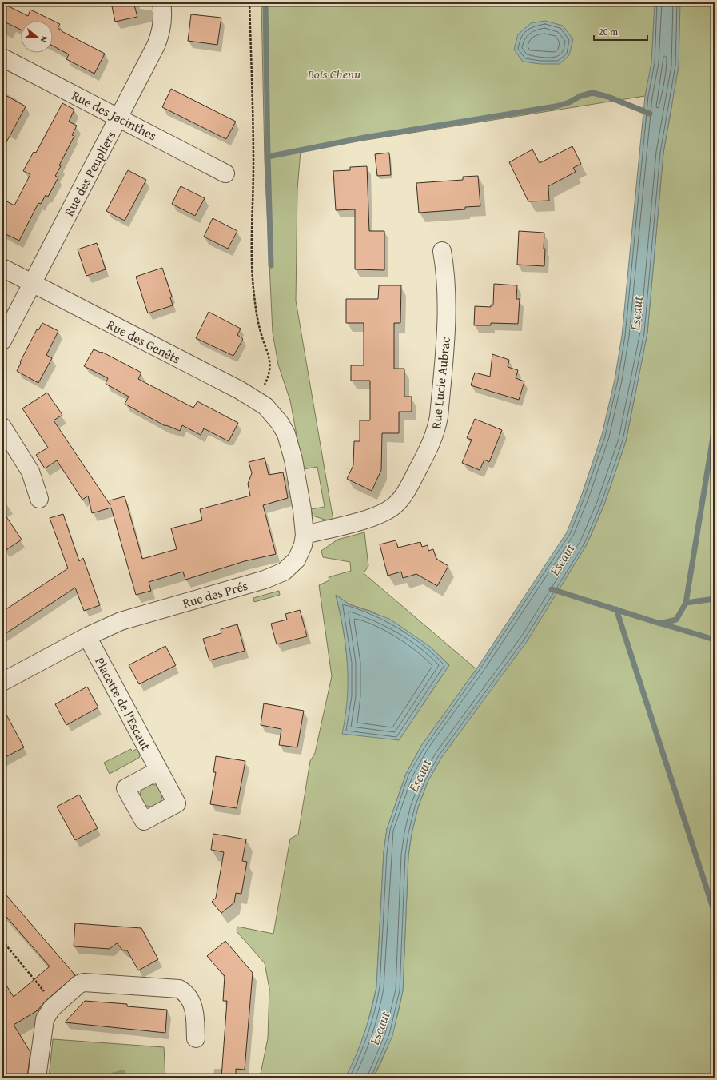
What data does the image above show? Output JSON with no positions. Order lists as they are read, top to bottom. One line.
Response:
{"streets":{"street":["Rue des Jacinthes","Rue des Peupliers","Rue des Genêts","Rue Lucie Aubrac","Rue des Prés","Placette de l'Escaut"]},"crossings":[["Rue des Jacinthes","Rue des Peupliers"],["Rue des Peupliers","Rue des Genêts"],["Rue des Genêts","Rue des Prés"],["Rue Lucie Aubrac","Rue des Prés"],["Rue des Prés","Placette de l'Escaut"]],"water":["Escaut"],"parks":["Bois Chenu"],"scale_bar":"20 m","north":"right"}
